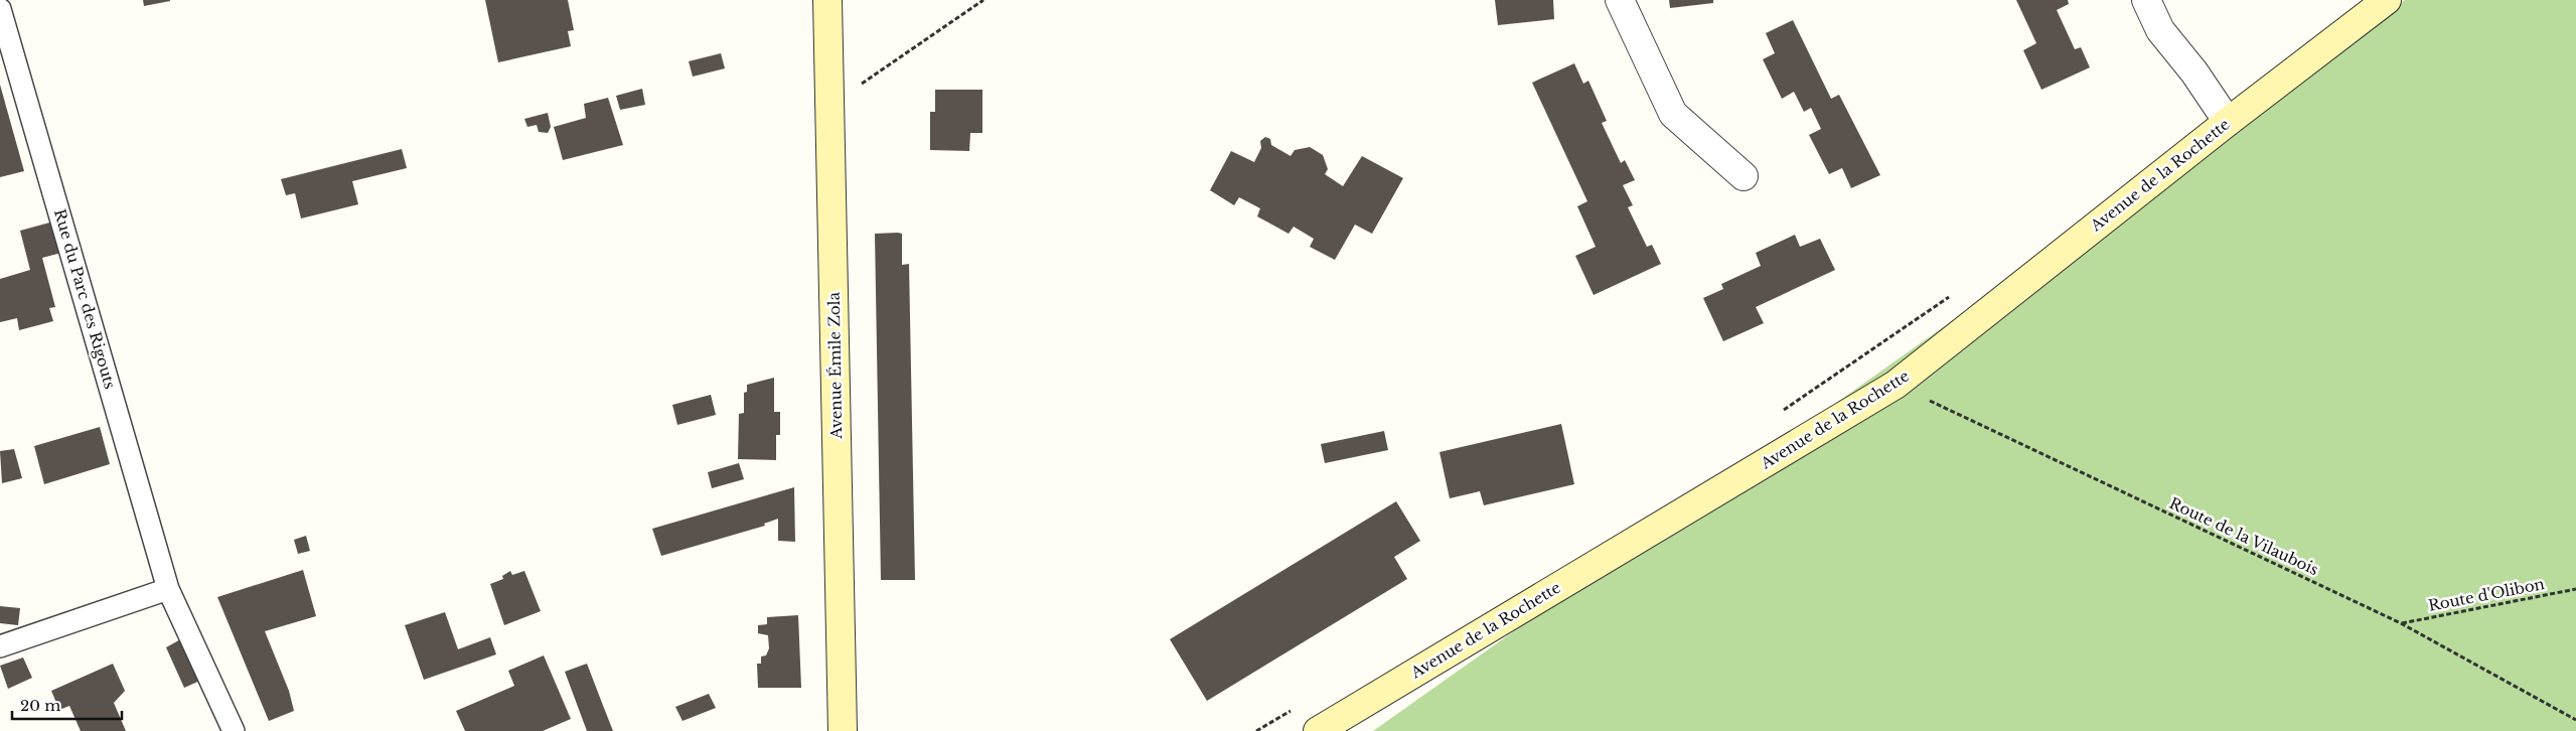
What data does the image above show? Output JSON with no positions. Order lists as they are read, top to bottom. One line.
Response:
{"streets":{"main road":["Avenue de la Rochette","Avenue Émile Zola"],"lane":["Rue du Parc des Rigouts"],"path":["Route de la Vilaubois","Route d'Olibon"]},"crossings":[["Avenue de la Rochette","Route de la Vilaubois"],["Route de la Vilaubois","Route d'Olibon"]],"scale_bar":"20 m"}
